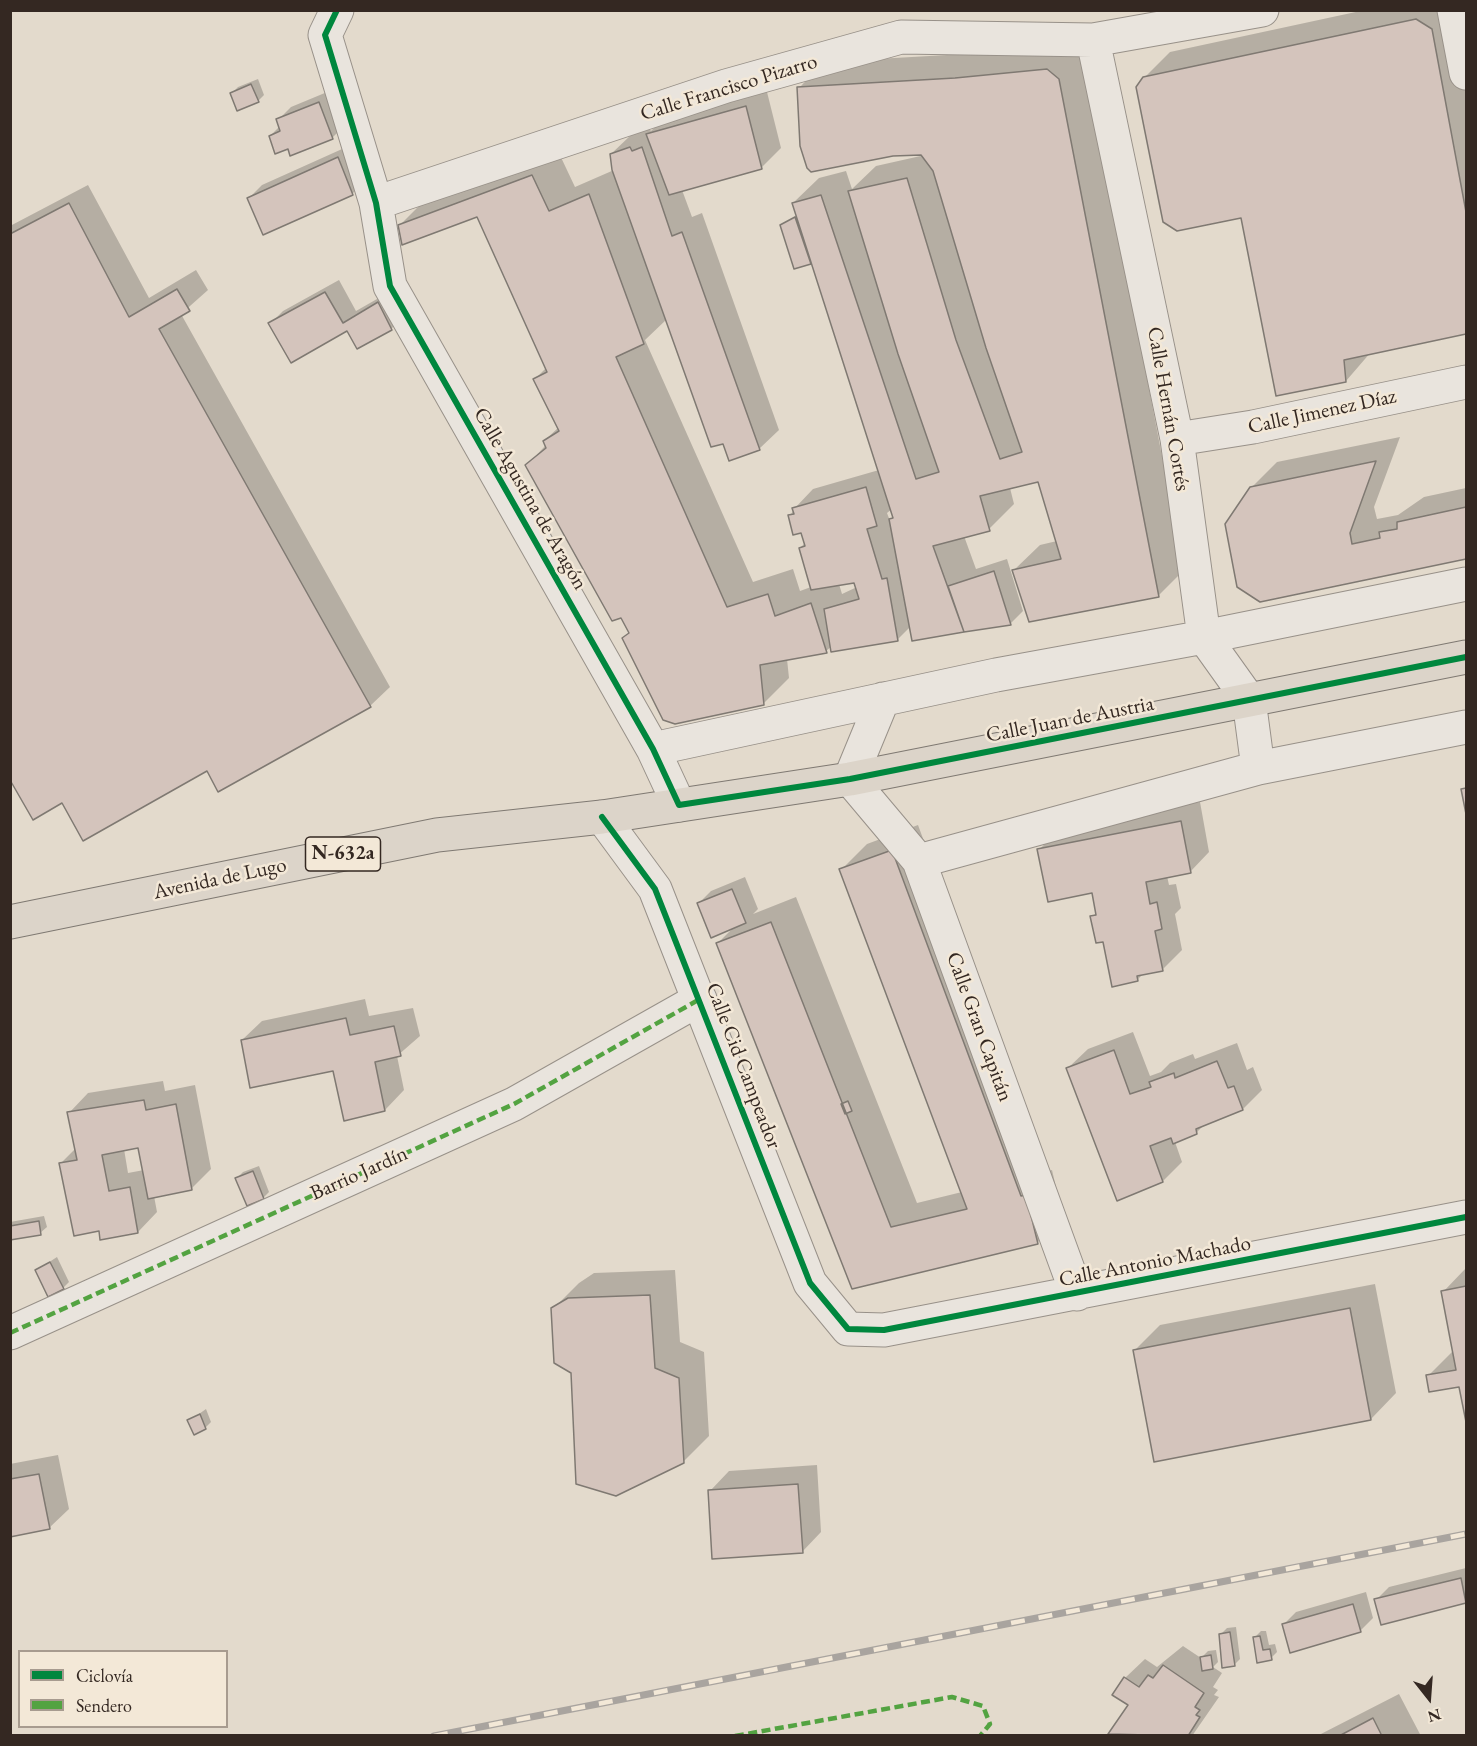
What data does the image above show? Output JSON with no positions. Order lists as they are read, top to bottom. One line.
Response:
{"streets":{"main road":["Calle Juan de Austria","N-632a","Avenida de Lugo"],"street":["Calle Francisco Pizarro","Calle Hernán Cortés","Calle Jimenez Díaz","Calle Agustina de Aragón","Calle Gran Capitán","Calle Cid Campeador","Barrio Jardín","Calle Antonio Machado"]},"crossings":[["Calle Francisco Pizarro","Calle Hernán Cortés"],["Calle Francisco Pizarro","Calle Agustina de Aragón"],["Calle Hernán Cortés","Calle Jimenez Díaz"],["Calle Hernán Cortés","Calle Juan de Austria"],["Calle Agustina de Aragón","Calle Juan de Austria"],["Calle Agustina de Aragón","Avenida de Lugo"],["Calle Juan de Austria","Avenida de Lugo"],["Calle Juan de Austria","Calle Gran Capitán"],["Avenida de Lugo","Calle Cid Campeador"],["Calle Gran Capitán","Calle Antonio Machado"],["Calle Cid Campeador","Barrio Jardín"],["Calle Cid Campeador","Calle Antonio Machado"]],"legend":["Ciclovía","Sendero"],"north":"bottom"}
